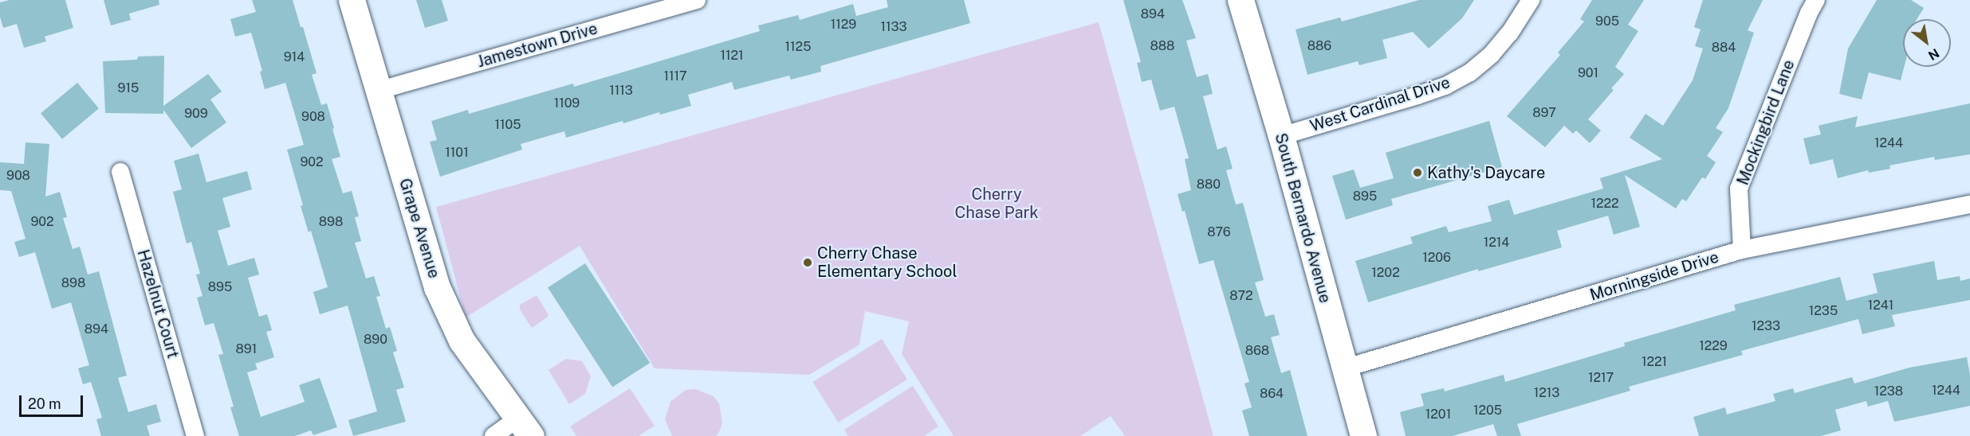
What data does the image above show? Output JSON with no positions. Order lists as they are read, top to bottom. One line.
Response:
{"streets":{"street":["Jamestown Drive","West Cardinal Drive","Mockingbird Lane","South Bernardo Avenue","Grape Avenue","Morningside Drive","Hazelnut Court"]},"crossings":[["Jamestown Drive","Grape Avenue"],["West Cardinal Drive","South Bernardo Avenue"],["Mockingbird Lane","Morningside Drive"],["South Bernardo Avenue","Morningside Drive"]],"parks":["Cherry Chase Park"],"places":["Kathy's Daycare","Cherry Chase Elementary School"],"house_numbers":["894","905","1129","1133","888","886","1125","884","1121","914","901","1117","915","1113","1109","897","909","908","1105","1244","1101","902","908","880","895","1222","902","898","876","1214","1206","1202","898","895","872","1241","1235","1233","894","890","1229","891","868","1221","1217","1244","1238","1213","864","1205","1201"],"scale_bar":"20 m","north":"bottom right"}
